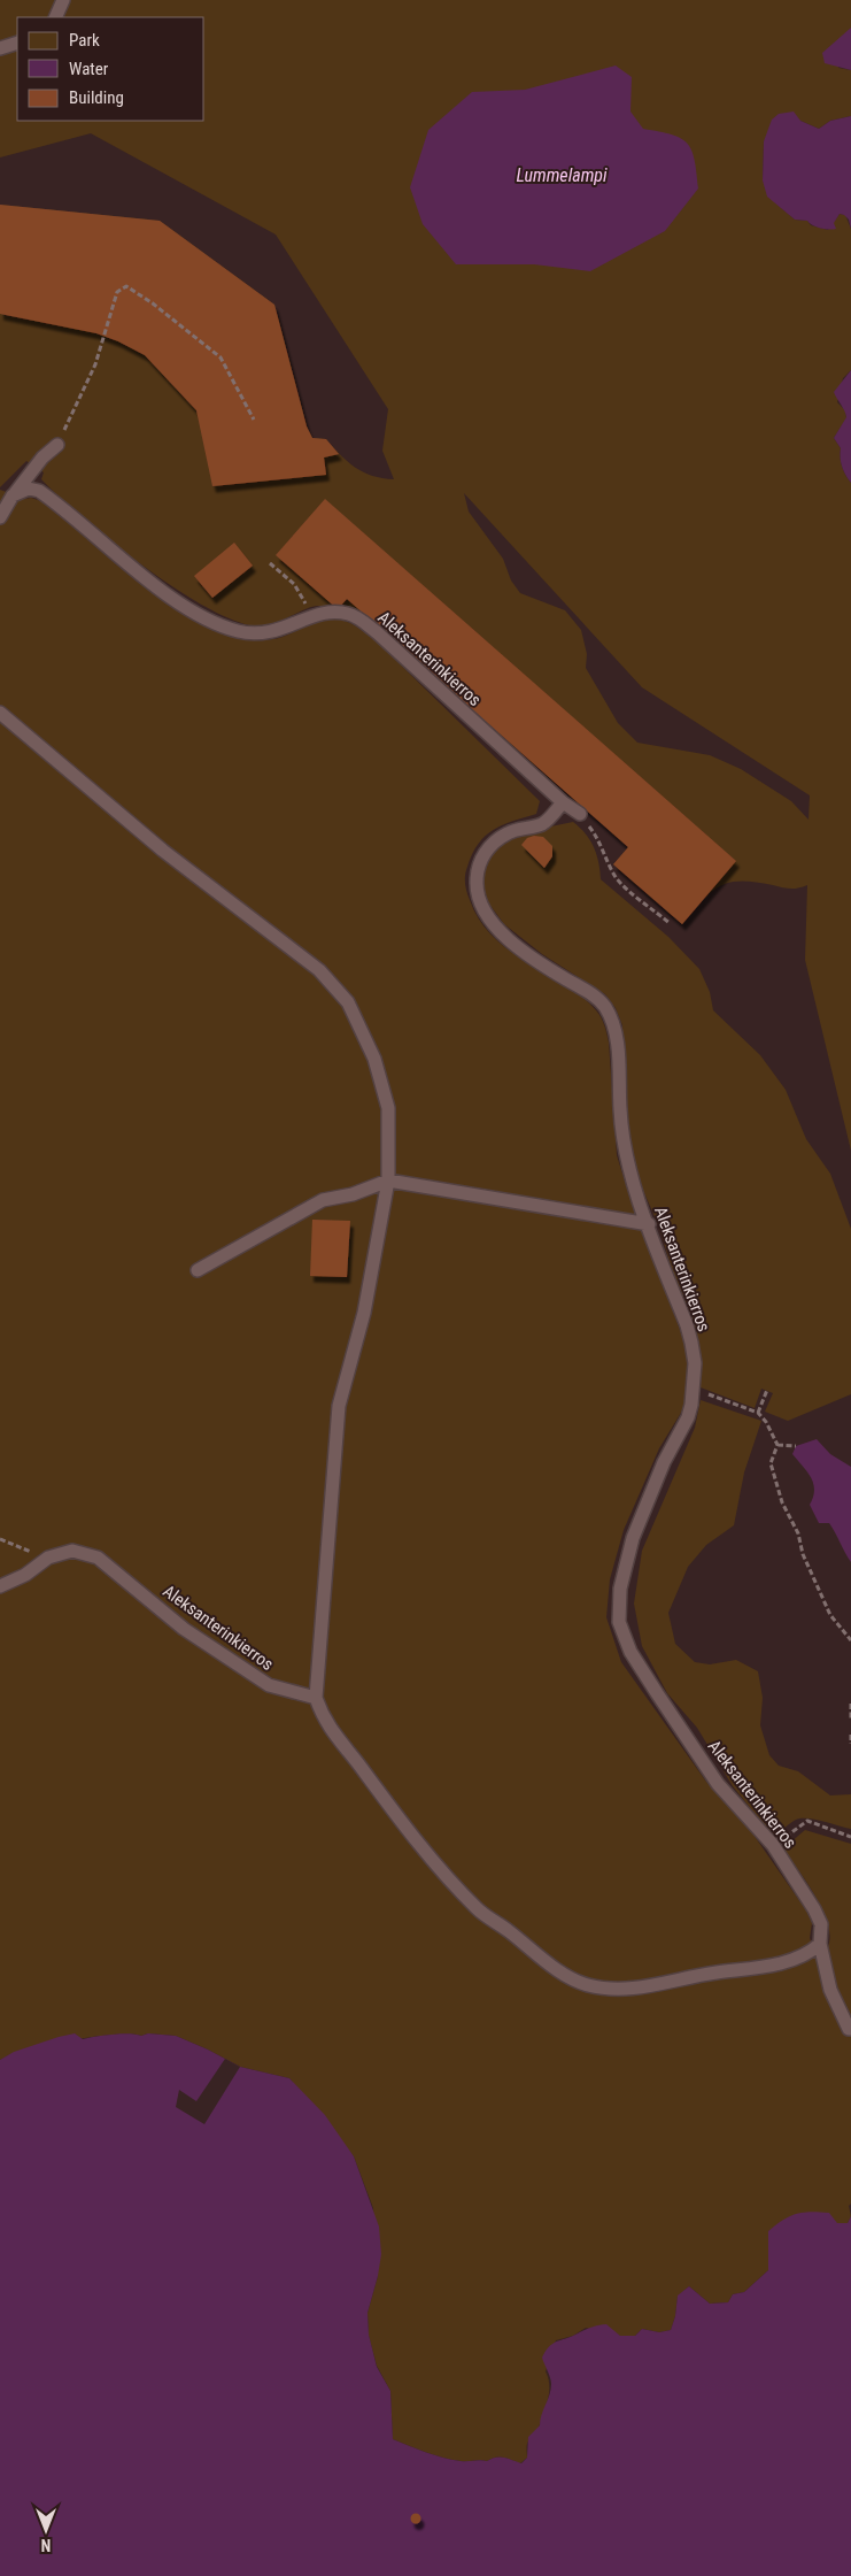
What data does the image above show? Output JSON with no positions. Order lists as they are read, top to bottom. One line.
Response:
{"streets":{"lane":["Aleksanterinkierros"]},"water":["Lummelampi"],"legend":["Park","Water","Building"],"north":"bottom"}
